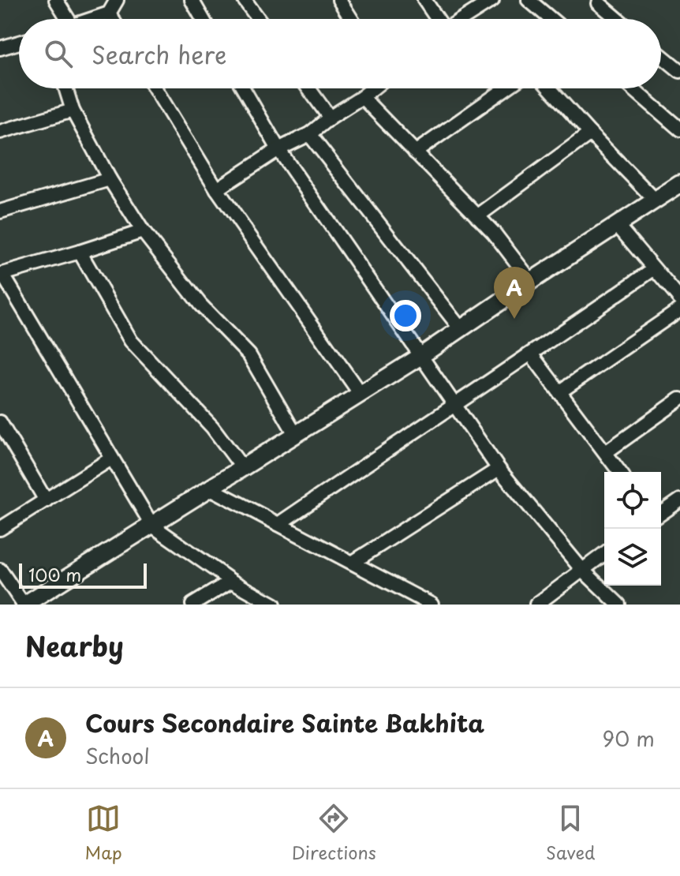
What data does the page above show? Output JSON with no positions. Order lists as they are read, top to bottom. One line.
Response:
{"scale_bar":"100 m","page":{"search":"Search here","pins":"A","scale":"100 m","heading":"Nearby","list":[{"mark":"A","name":"Cours Secondaire Sainte Bakhita","note":"School","value":"90 m"}],"nav":["Map","Directions","Saved"]}}
